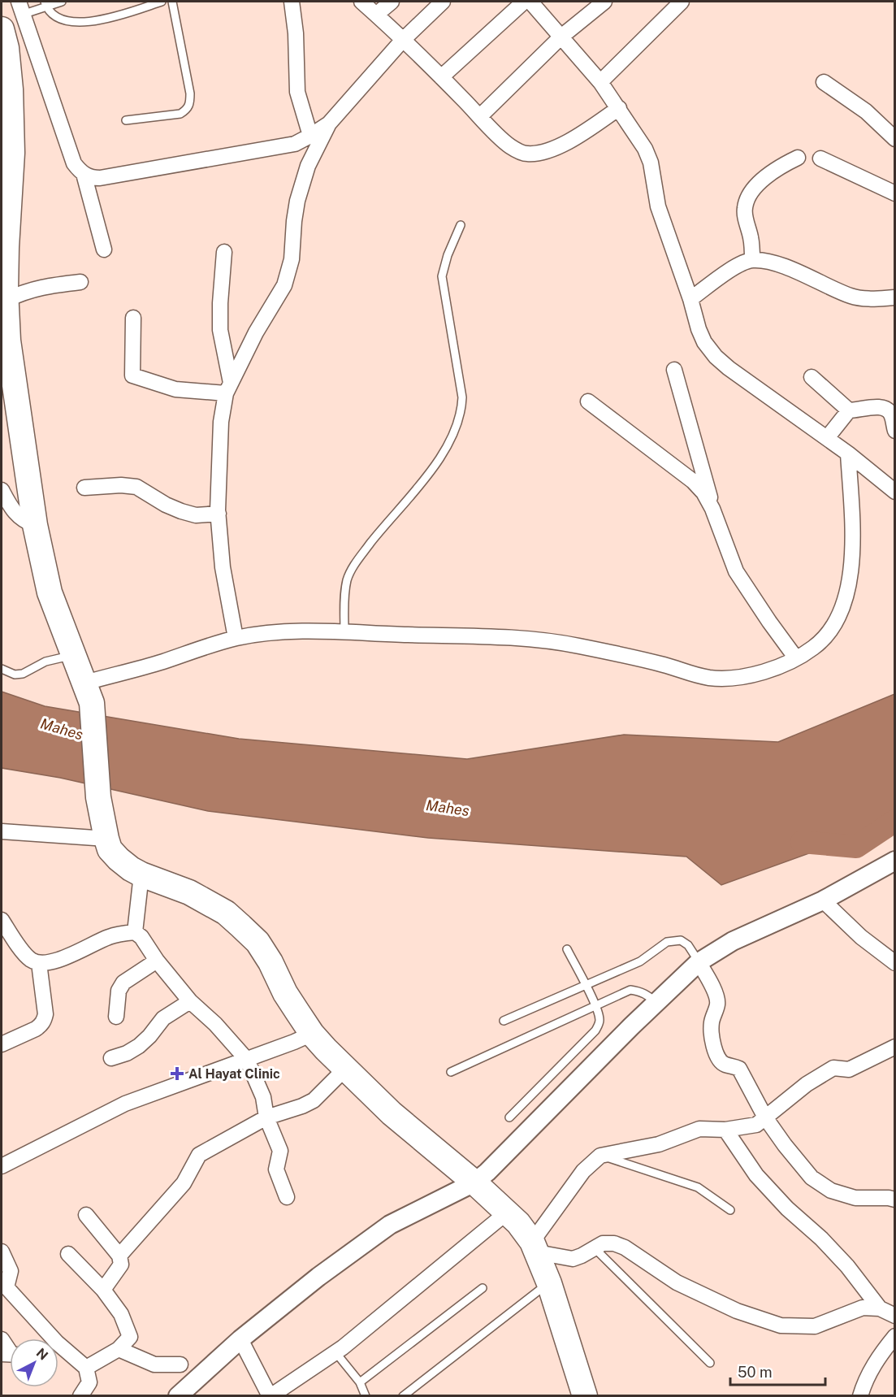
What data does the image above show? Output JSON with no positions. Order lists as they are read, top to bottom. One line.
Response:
{"water":["Mahes"],"places":{"health":["Al Hayat Clinic"]},"scale_bar":"50 m","north":"top right"}
